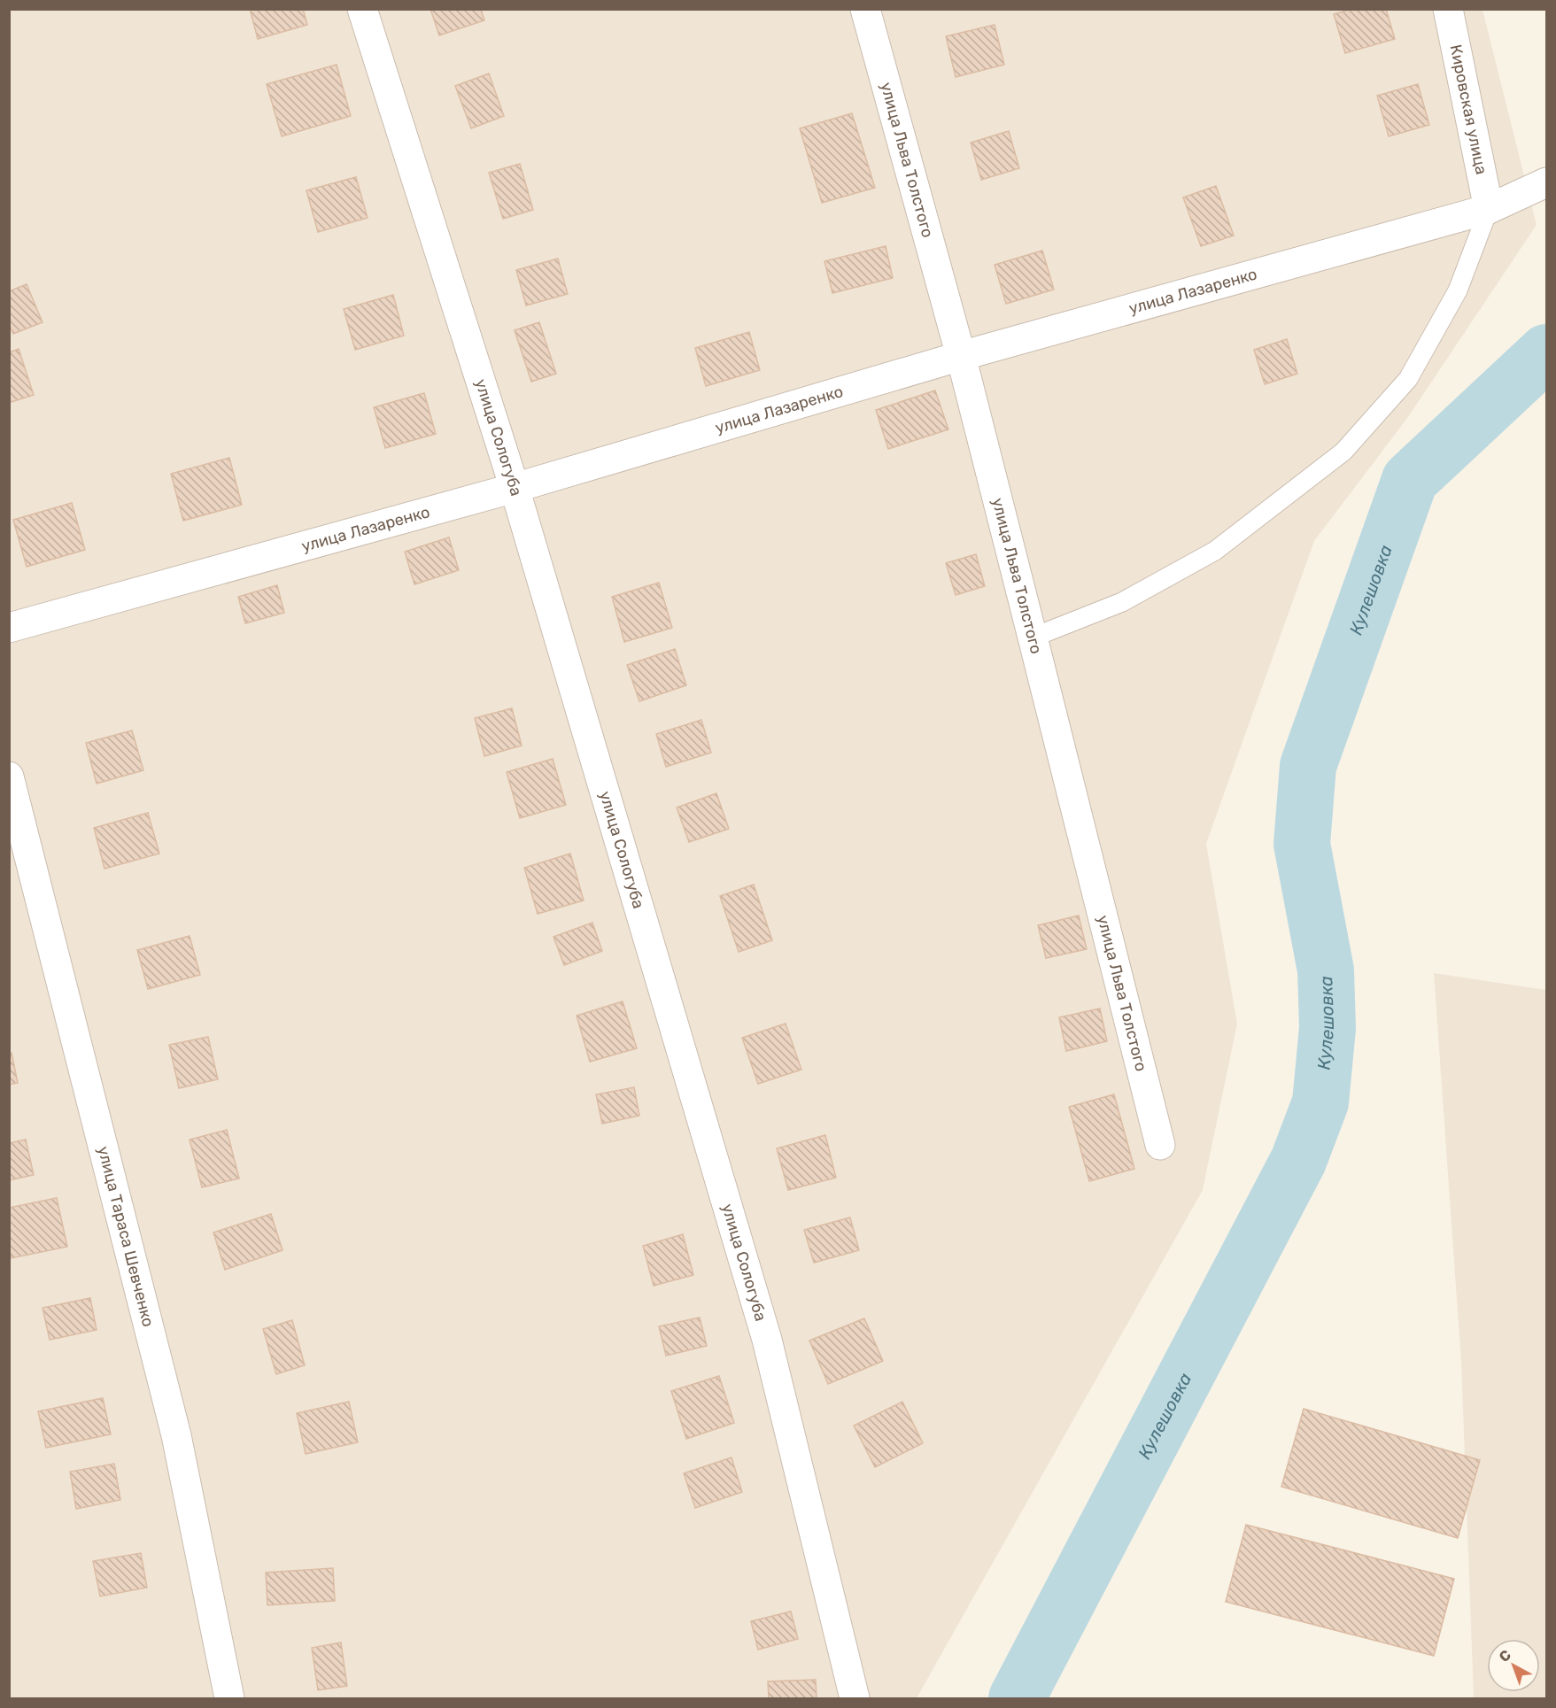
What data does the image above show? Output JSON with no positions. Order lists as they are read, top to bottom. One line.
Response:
{"streets":{"street":["Кировская улица","улица Льва Толстого","улица Лазаренко","улица Сологуба","улица Тараса Шевченко"]},"crossings":[["Кировская улица","улица Лазаренко"],["улица Льва Толстого","улица Лазаренко"],["улица Лазаренко","улица Сологуба"]],"water":["Кулешовка"],"north":"top left"}
